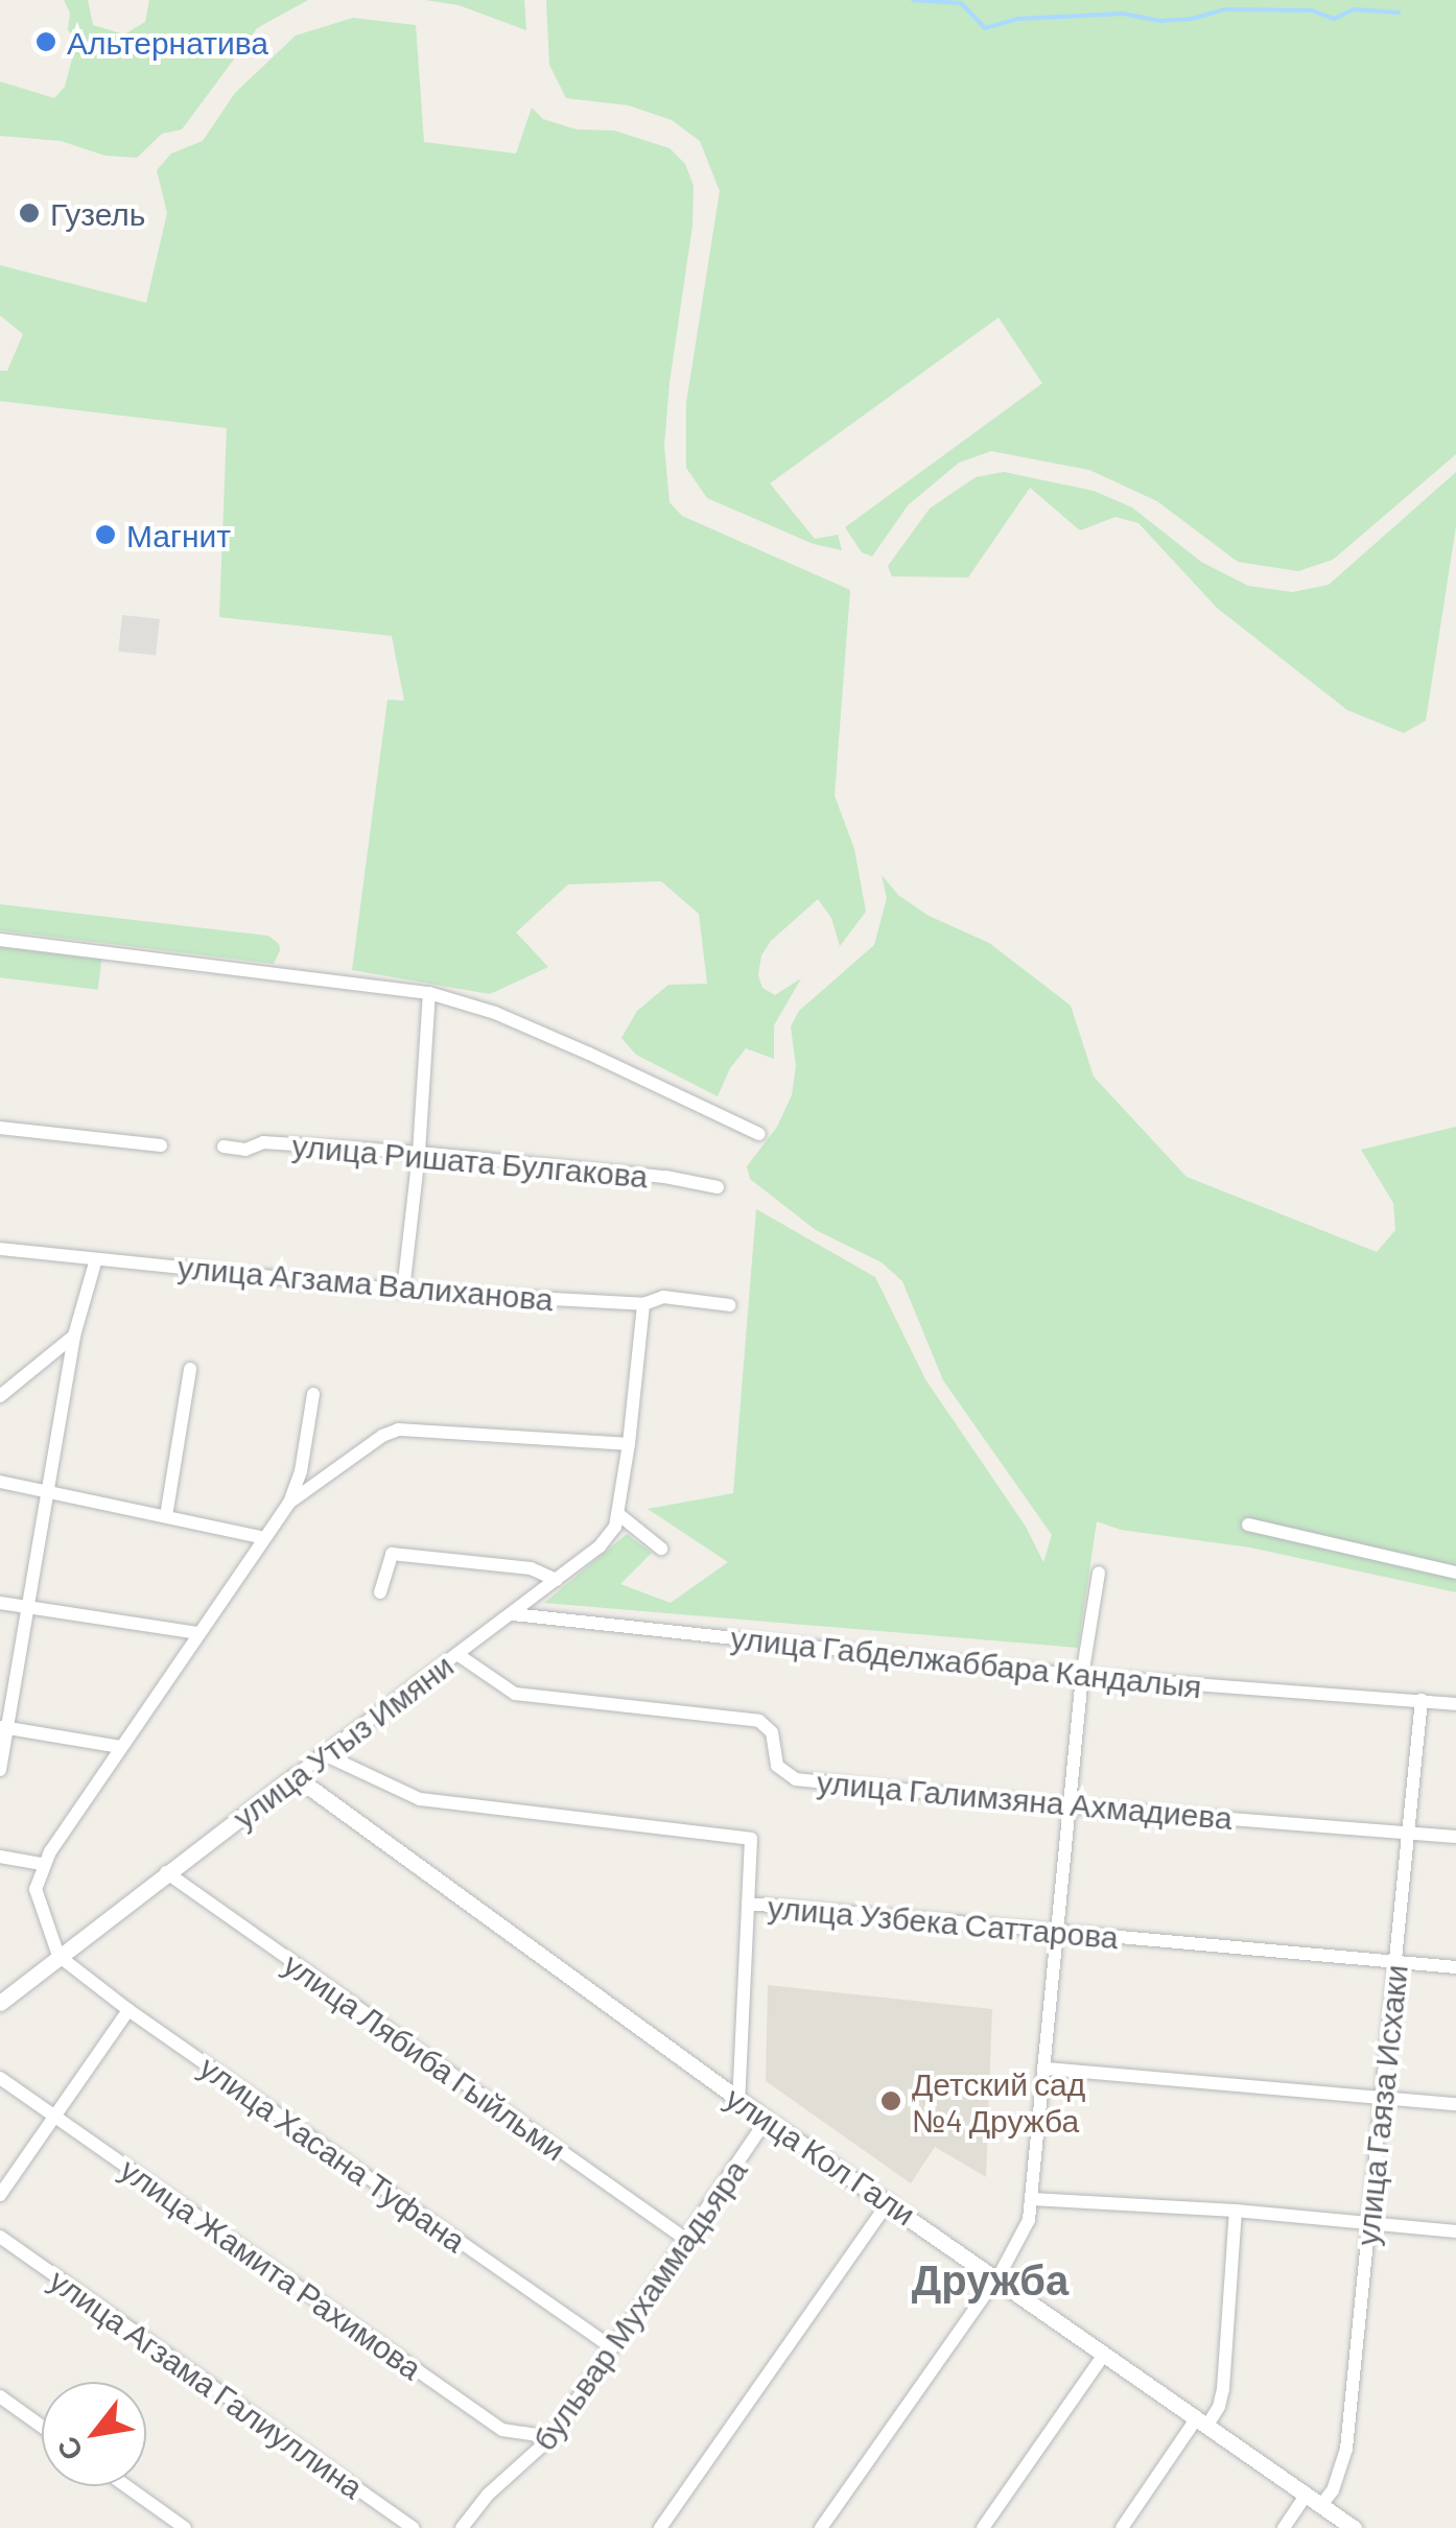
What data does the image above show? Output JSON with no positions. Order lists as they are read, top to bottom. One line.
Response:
{"streets":{"street":["улица Ришата Булгакова","улица Агзама Валиханова","улица Габделжаббара Кандалыя","улица Утыз Имяни","улица Галимзяна Ахмадиева","улица Узбека Саттарова","улица Лябиба Гыйльми","улица Гаяза Исхаки","улица Хасана Туфана","улица Кол Гали","улица Жамита Рахимова","бульвар Мухаммадьяра","улица Агзама Галиуллина"]},"crossings":[["улица Агзама Валиханова","улица Утыз Имяни"],["улица Габделжаббара Кандалыя","улица Утыз Имяни"],["улица Габделжаббара Кандалыя","улица Гаяза Исхаки"],["улица Утыз Имяни","улица Галимзяна Ахмадиева"],["улица Утыз Имяни","улица Узбека Саттарова"],["улица Утыз Имяни","улица Лябиба Гыйльми"],["улица Утыз Имяни","улица Хасана Туфана"],["улица Утыз Имяни","улица Кол Гали"],["улица Галимзяна Ахмадиева","улица Гаяза Исхаки"],["улица Узбека Саттарова","улица Гаяза Исхаки"],["улица Лябиба Гыйльми","бульвар Мухаммадьяра"],["улица Гаяза Исхаки","улица Кол Гали"],["улица Хасана Туфана","бульвар Мухаммадьяра"],["улица Кол Гали","бульвар Мухаммадьяра"],["улица Жамита Рахимова","бульвар Мухаммадьяра"]],"districts":["Дружба"],"places":["Альтернатива","Гузель","Магнит","Детский сад №4 Дружба"],"north":"bottom left"}
